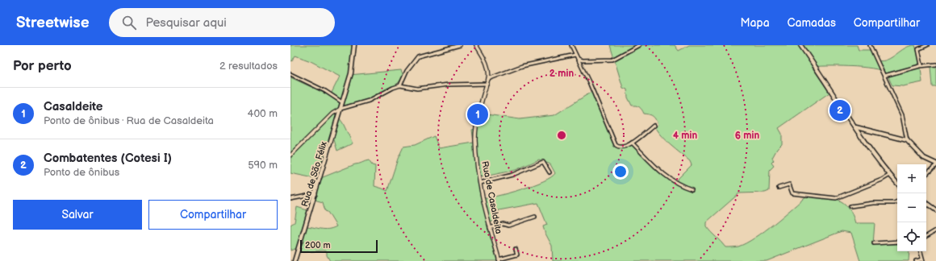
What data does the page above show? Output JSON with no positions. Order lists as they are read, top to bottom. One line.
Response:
{"streets":{"main road":["Rua de São Félix"],"street":["Rua de Casaldeita"]},"scale_bar":"200 m","page":{"header":"Streetwise","search":"Pesquisar aqui","nav":["Mapa","Camadas","Compartilhar"],"heading":["Por perto","2 resultados"],"list":[{"mark":"1","name":"Casaldeite","note":"Ponto de ônibus · Rua de Casaldeita","value":"400 m"},{"mark":"2","name":"Combatentes (Cotesi I)","note":"Ponto de ônibus","value":"590 m"}],"pins":["2","1"],"map_buttons":["+","−"],"buttons":["Salvar","Compartilhar"],"scale":"200 m"},"rings":["2 min","4 min","6 min"]}
